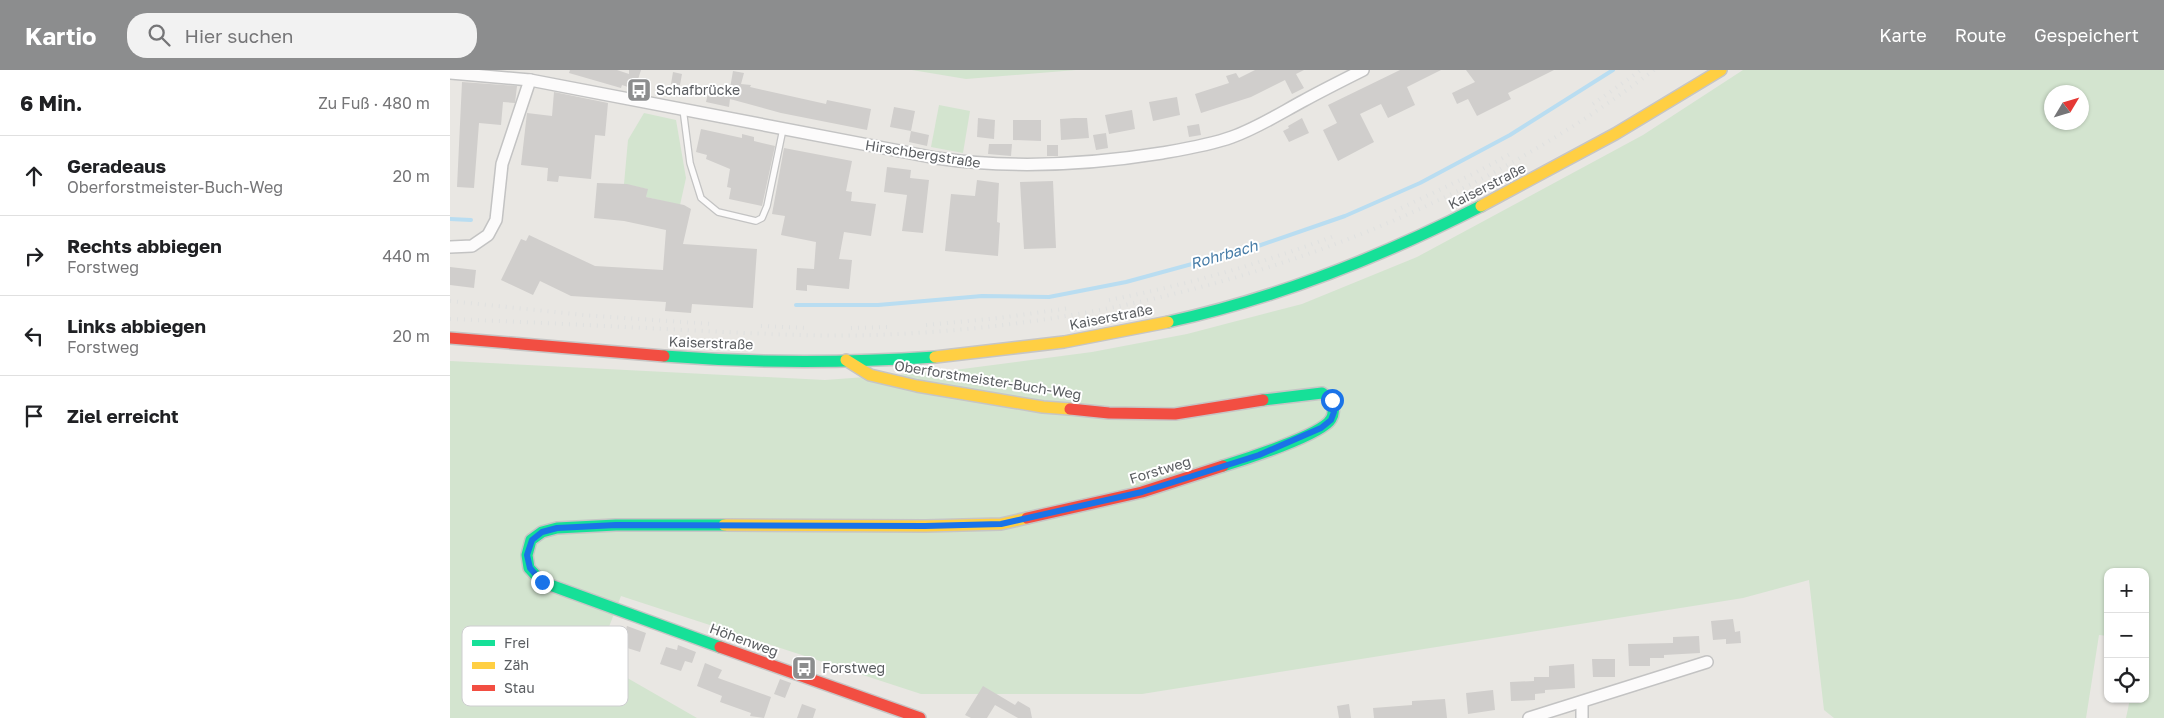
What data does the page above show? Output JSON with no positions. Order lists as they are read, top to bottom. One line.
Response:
{"streets":{"street":["Hirschbergstraße","Kaiserstraße","Oberforstmeister-Buch-Weg","Forstweg","Höhenweg"]},"crossings":[["Kaiserstraße","Oberforstmeister-Buch-Weg"],["Oberforstmeister-Buch-Weg","Forstweg"],["Forstweg","Höhenweg"]],"water":["Rohrbach"],"places":{"bus stop":["Schafbrücke","Forstweg"]},"legend":["Frei","Zäh","Stau"],"north":"top right","page":{"header":"Kartio","search":"Hier suchen","nav":["Karte","Route","Gespeichert"],"heading":["6 Min.","Zu Fuß · 480 m"],"list":[["Geradeaus","Oberforstmeister-Buch-Weg","20 m"],["Rechts abbiegen","Forstweg","440 m"],["Links abbiegen","Forstweg","20 m"],"Ziel erreicht"],"map_buttons":["+","−"]}}
